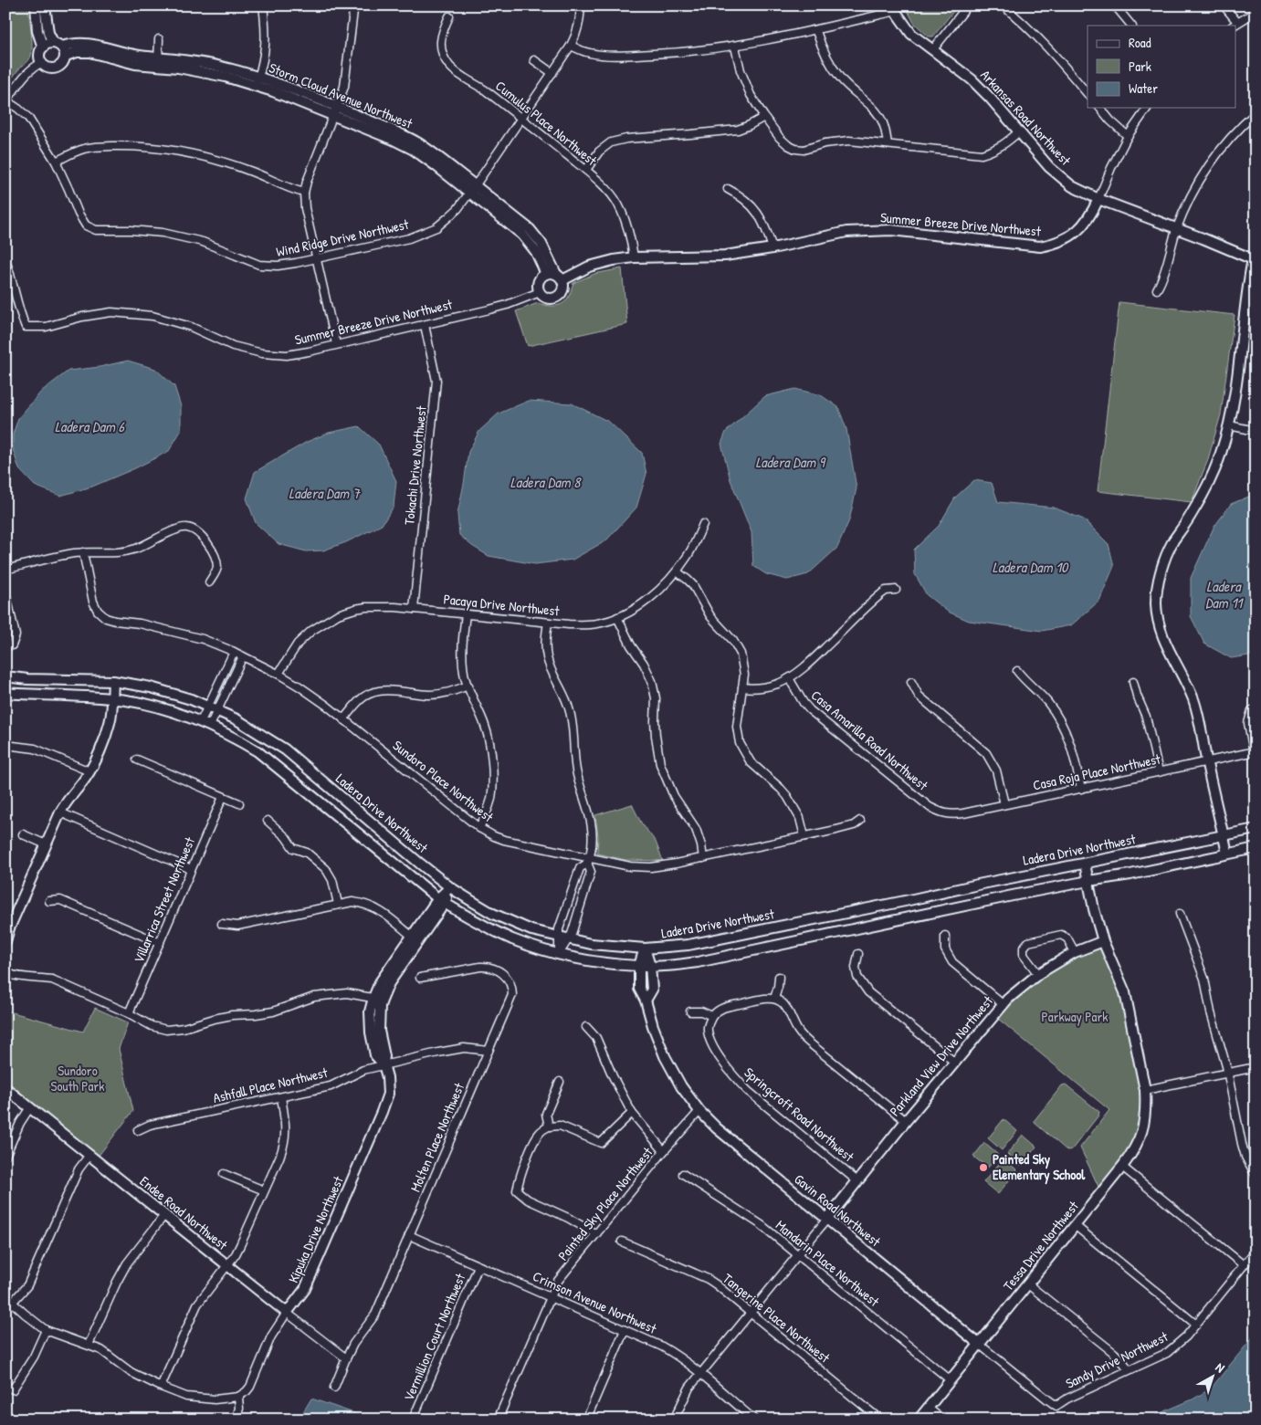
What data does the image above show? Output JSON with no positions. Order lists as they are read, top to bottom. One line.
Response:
{"streets":{"street":["Storm Cloud Avenue Northwest","Arkansas Road Northwest","Cumulus Place Northwest","Summer Breeze Drive Northwest","Wind Ridge Drive Northwest","Tokachi Drive Northwest","Pacaya Drive Northwest","Casa Amarilla Road Northwest","Casa Roja Place Northwest","Sundoro Place Northwest","Ladera Drive Northwest","Villarrica Street Northwest","Parkland View Drive Northwest","Ashfall Place Northwest","Springcroft Road Northwest","Molten Place Northwest","Painted Sky Place Northwest","Gavin Road Northwest","Endee Road Northwest","Kipuka Drive Northwest","Tessa Drive Northwest","Mandarin Place Northwest","Crimson Avenue Northwest","Tangerine Place Northwest","Vermillion Court Northwest","Sandy Drive Northwest"]},"crossings":[["Storm Cloud Avenue Northwest","Summer Breeze Drive Northwest"],["Storm Cloud Avenue Northwest","Wind Ridge Drive Northwest"],["Arkansas Road Northwest","Summer Breeze Drive Northwest"],["Cumulus Place Northwest","Summer Breeze Drive Northwest"],["Cumulus Place Northwest","Wind Ridge Drive Northwest"],["Summer Breeze Drive Northwest","Tokachi Drive Northwest"],["Tokachi Drive Northwest","Pacaya Drive Northwest"],["Pacaya Drive Northwest","Sundoro Place Northwest"],["Casa Amarilla Road Northwest","Casa Roja Place Northwest"],["Ladera Drive Northwest","Gavin Road Northwest"],["Ladera Drive Northwest","Kipuka Drive Northwest"],["Ladera Drive Northwest","Tessa Drive Northwest"],["Parkland View Drive Northwest","Springcroft Road Northwest"],["Parkland View Drive Northwest","Gavin Road Northwest"],["Parkland View Drive Northwest","Tessa Drive Northwest"],["Ashfall Place Northwest","Molten Place Northwest"],["Ashfall Place Northwest","Kipuka Drive Northwest"],["Molten Place Northwest","Endee Road Northwest"],["Molten Place Northwest","Crimson Avenue Northwest"],["Painted Sky Place Northwest","Gavin Road Northwest"],["Painted Sky Place Northwest","Crimson Avenue Northwest"],["Gavin Road Northwest","Tessa Drive Northwest"],["Gavin Road Northwest","Sandy Drive Northwest"],["Endee Road Northwest","Kipuka Drive Northwest"],["Tessa Drive Northwest","Mandarin Place Northwest"],["Crimson Avenue Northwest","Vermillion Court Northwest"]],"water":["Ladera Dam 6","Ladera Dam 9","Ladera Dam 8","Ladera Dam 7","Ladera Dam 10","Ladera Dam 11"],"parks":["Parkway Park","Sundoro South Park"],"places":["Painted Sky Elementary School"],"legend":["Road","Park","Water"],"north":"top right"}
